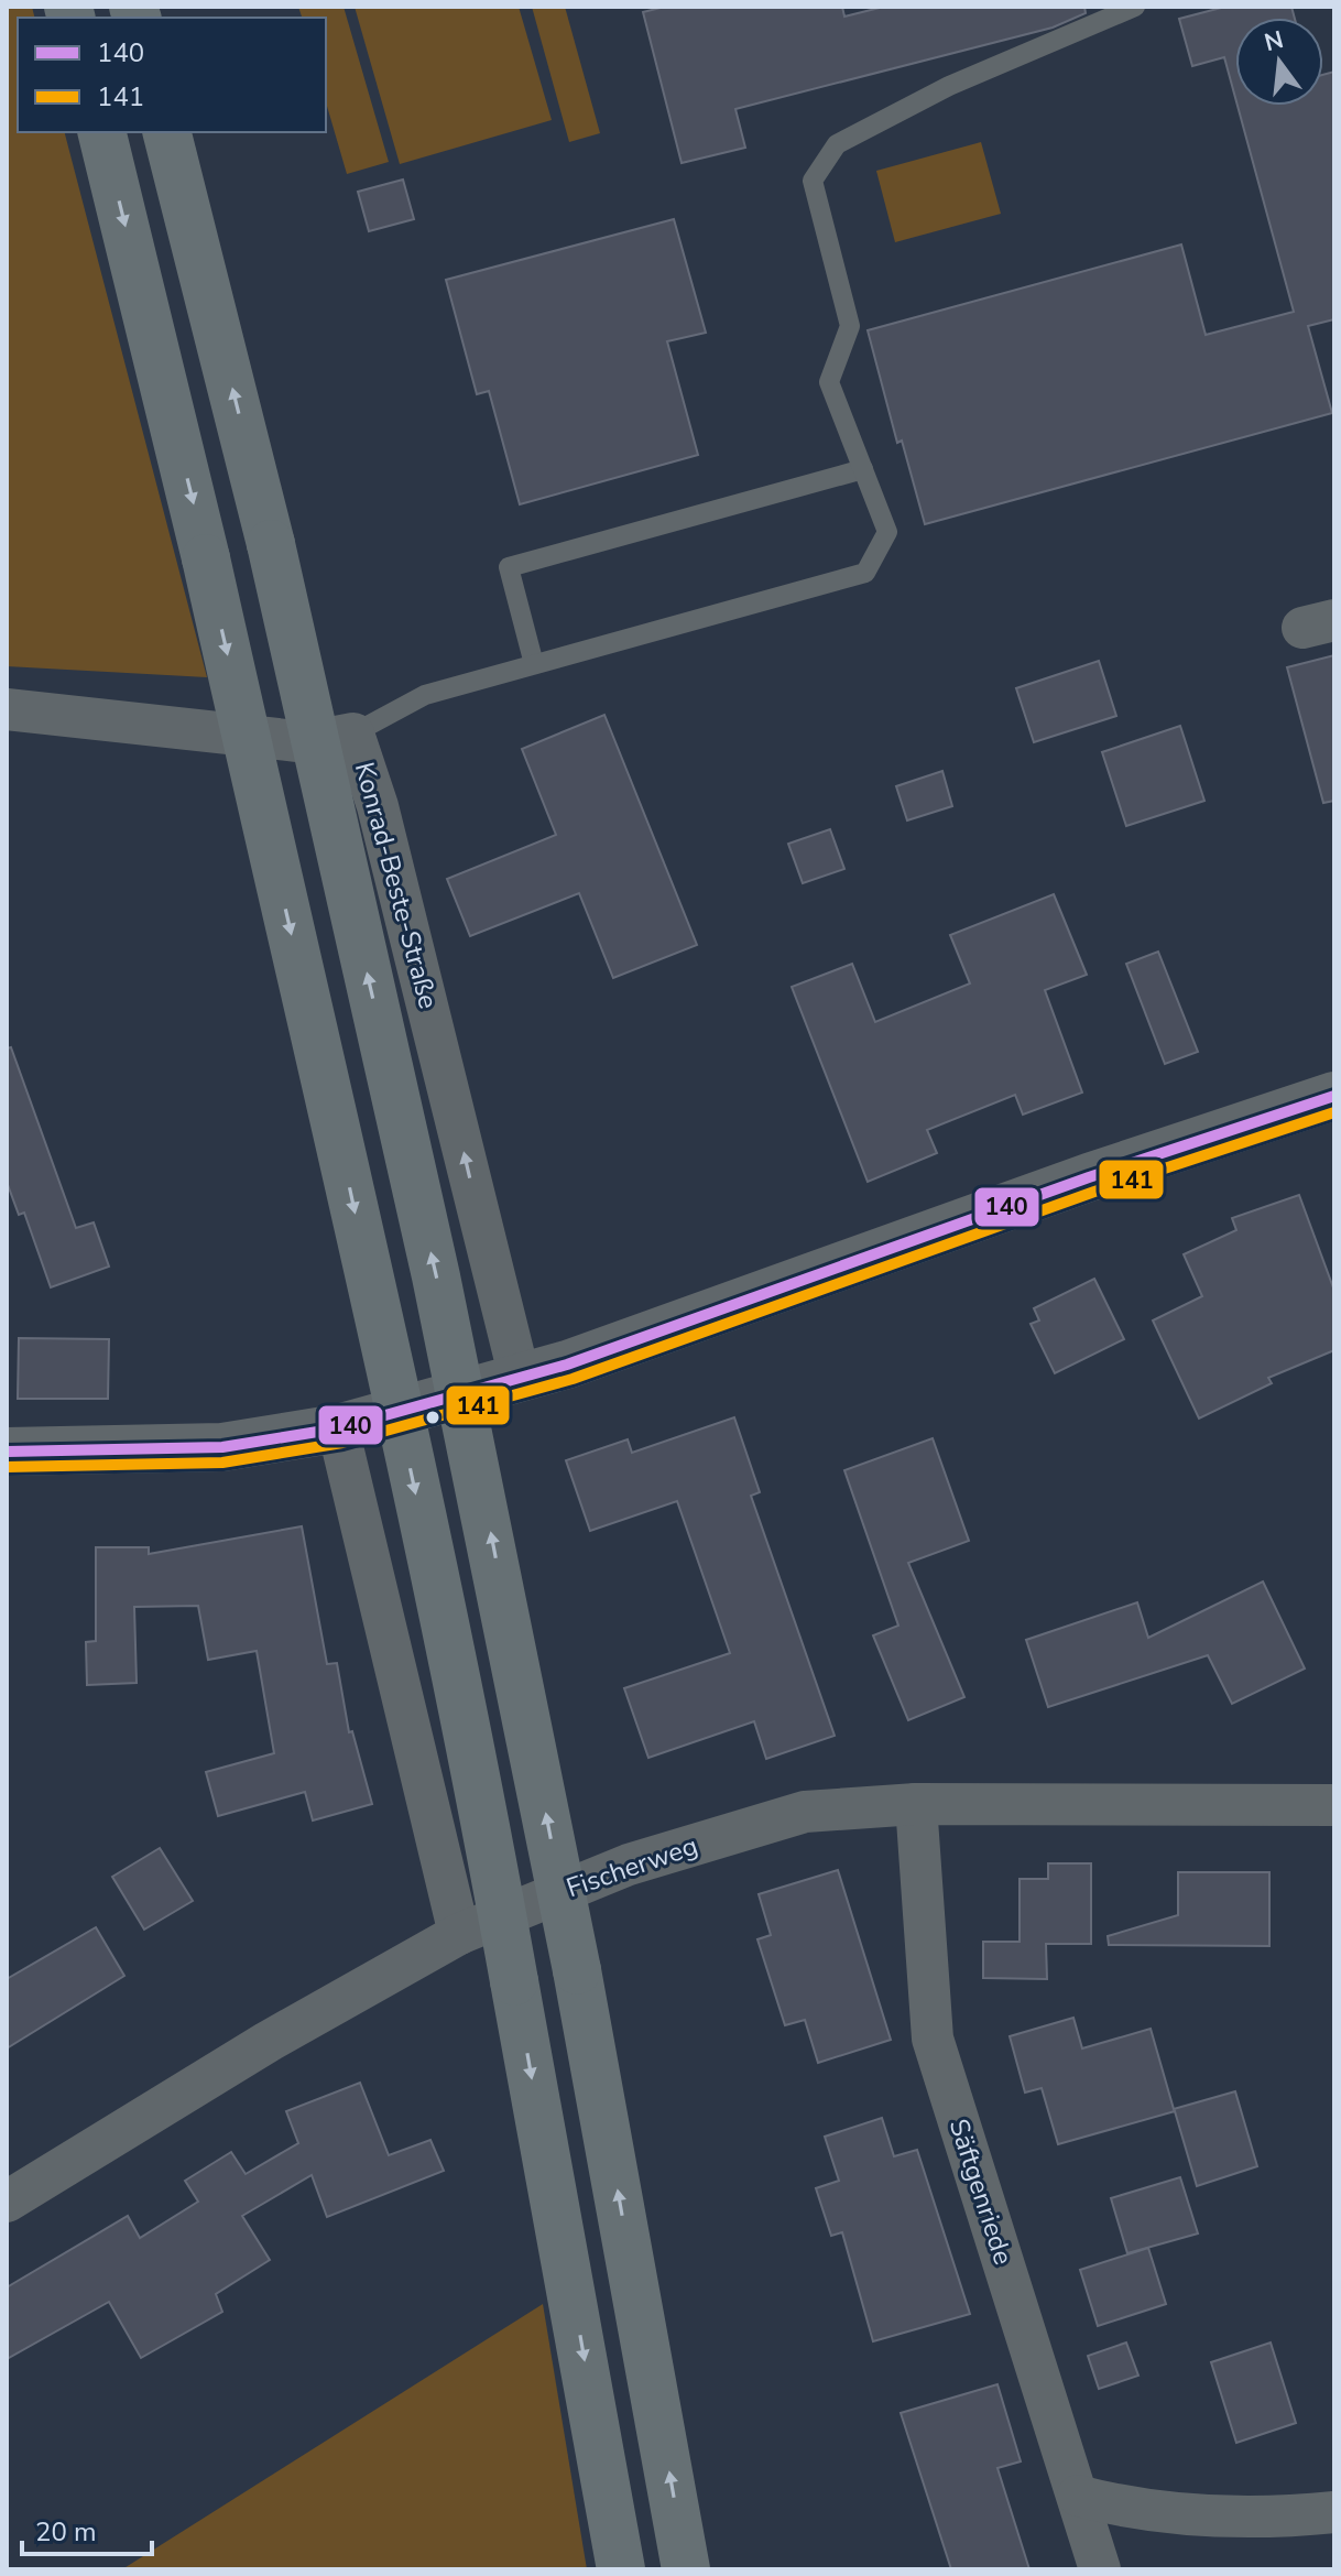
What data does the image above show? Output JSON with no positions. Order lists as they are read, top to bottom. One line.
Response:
{"streets":{"street":["Konrad-Beste-Straße","Fischerweg","Säftgenriede"]},"crossings":[["Fischerweg","Säftgenriede"]],"one_way":["Konrad-Beste-Straße"],"lines":["transit line 140","transit line 141"],"legend":["140","141"],"scale_bar":"20 m","north":"top"}
